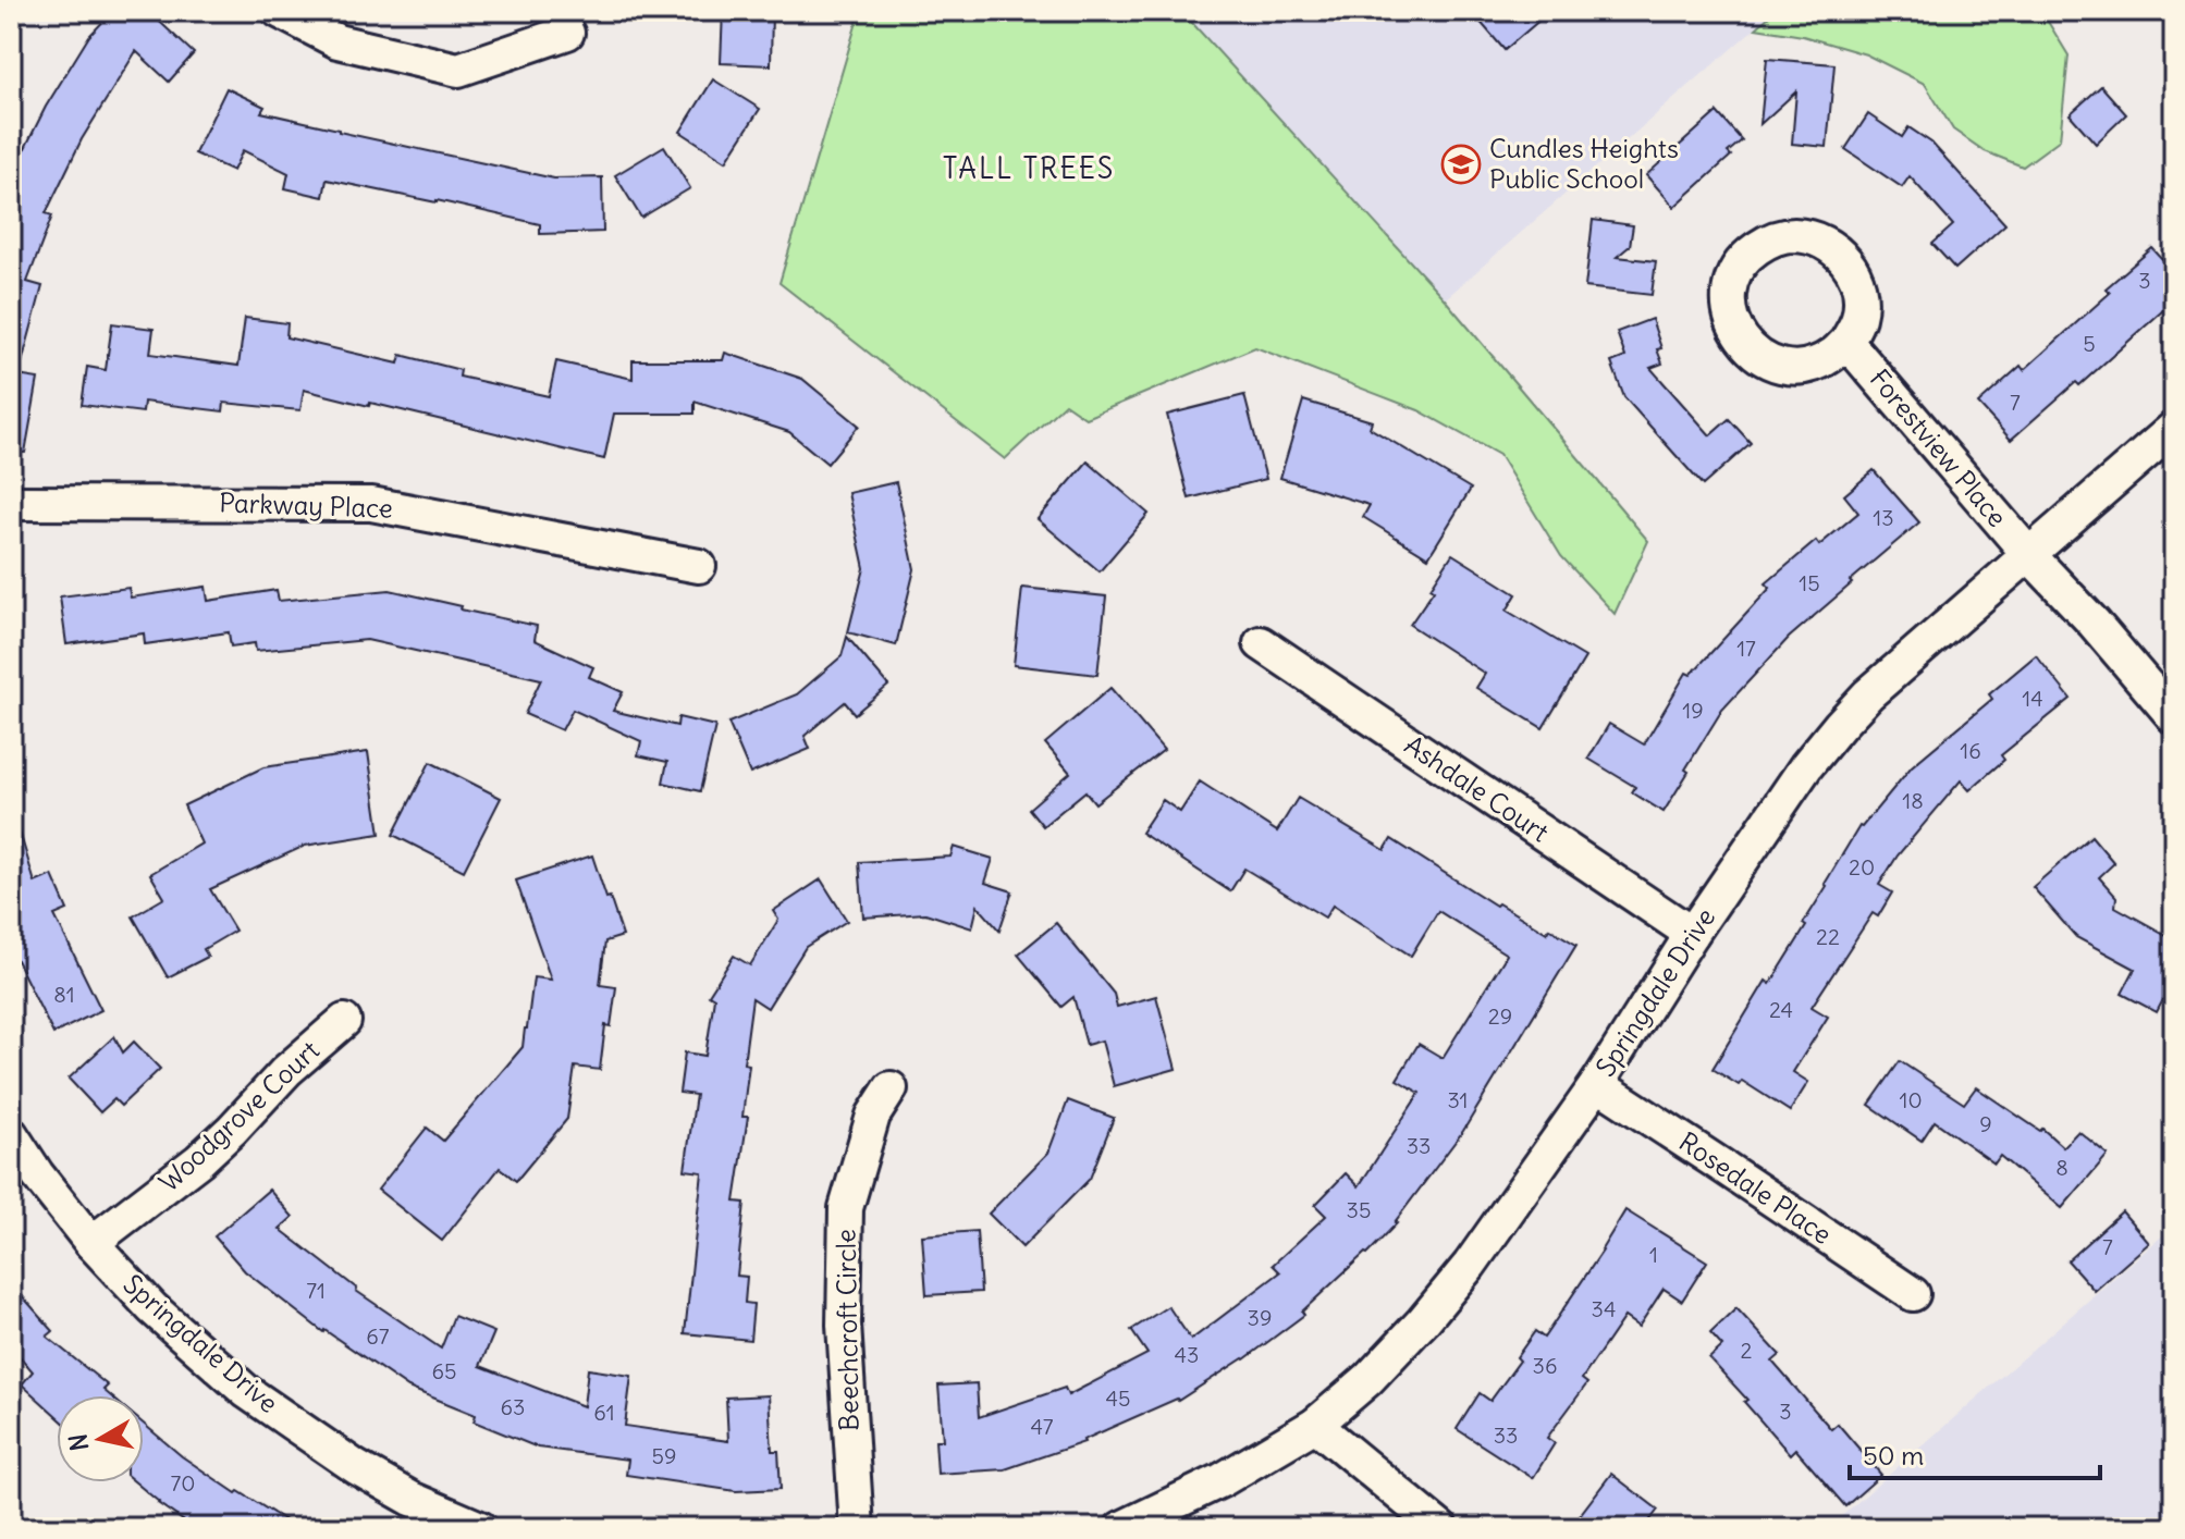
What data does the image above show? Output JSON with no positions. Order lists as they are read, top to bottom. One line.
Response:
{"streets":{"street":["Forestview Place","Parkway Place","Ashdale Court","Springdale Drive","Woodgrove Court","Rosedale Place","Beechcroft Circle"]},"crossings":[["Forestview Place","Springdale Drive"],["Ashdale Court","Springdale Drive"],["Springdale Drive","Woodgrove Court"],["Springdale Drive","Rosedale Place"]],"districts":["TALL TREES"],"places":{"school or university":["Cundles Heights Public School"]},"house_numbers":["3","5","7","13","15","17","14","19","16","18","20","22","81","24","29","31","10","9","33","8","35","7","1","71","34","39","67","2","43","36","65","45","63","3","61","47","33","59","70"],"scale_bar":"50 m","north":"left"}
